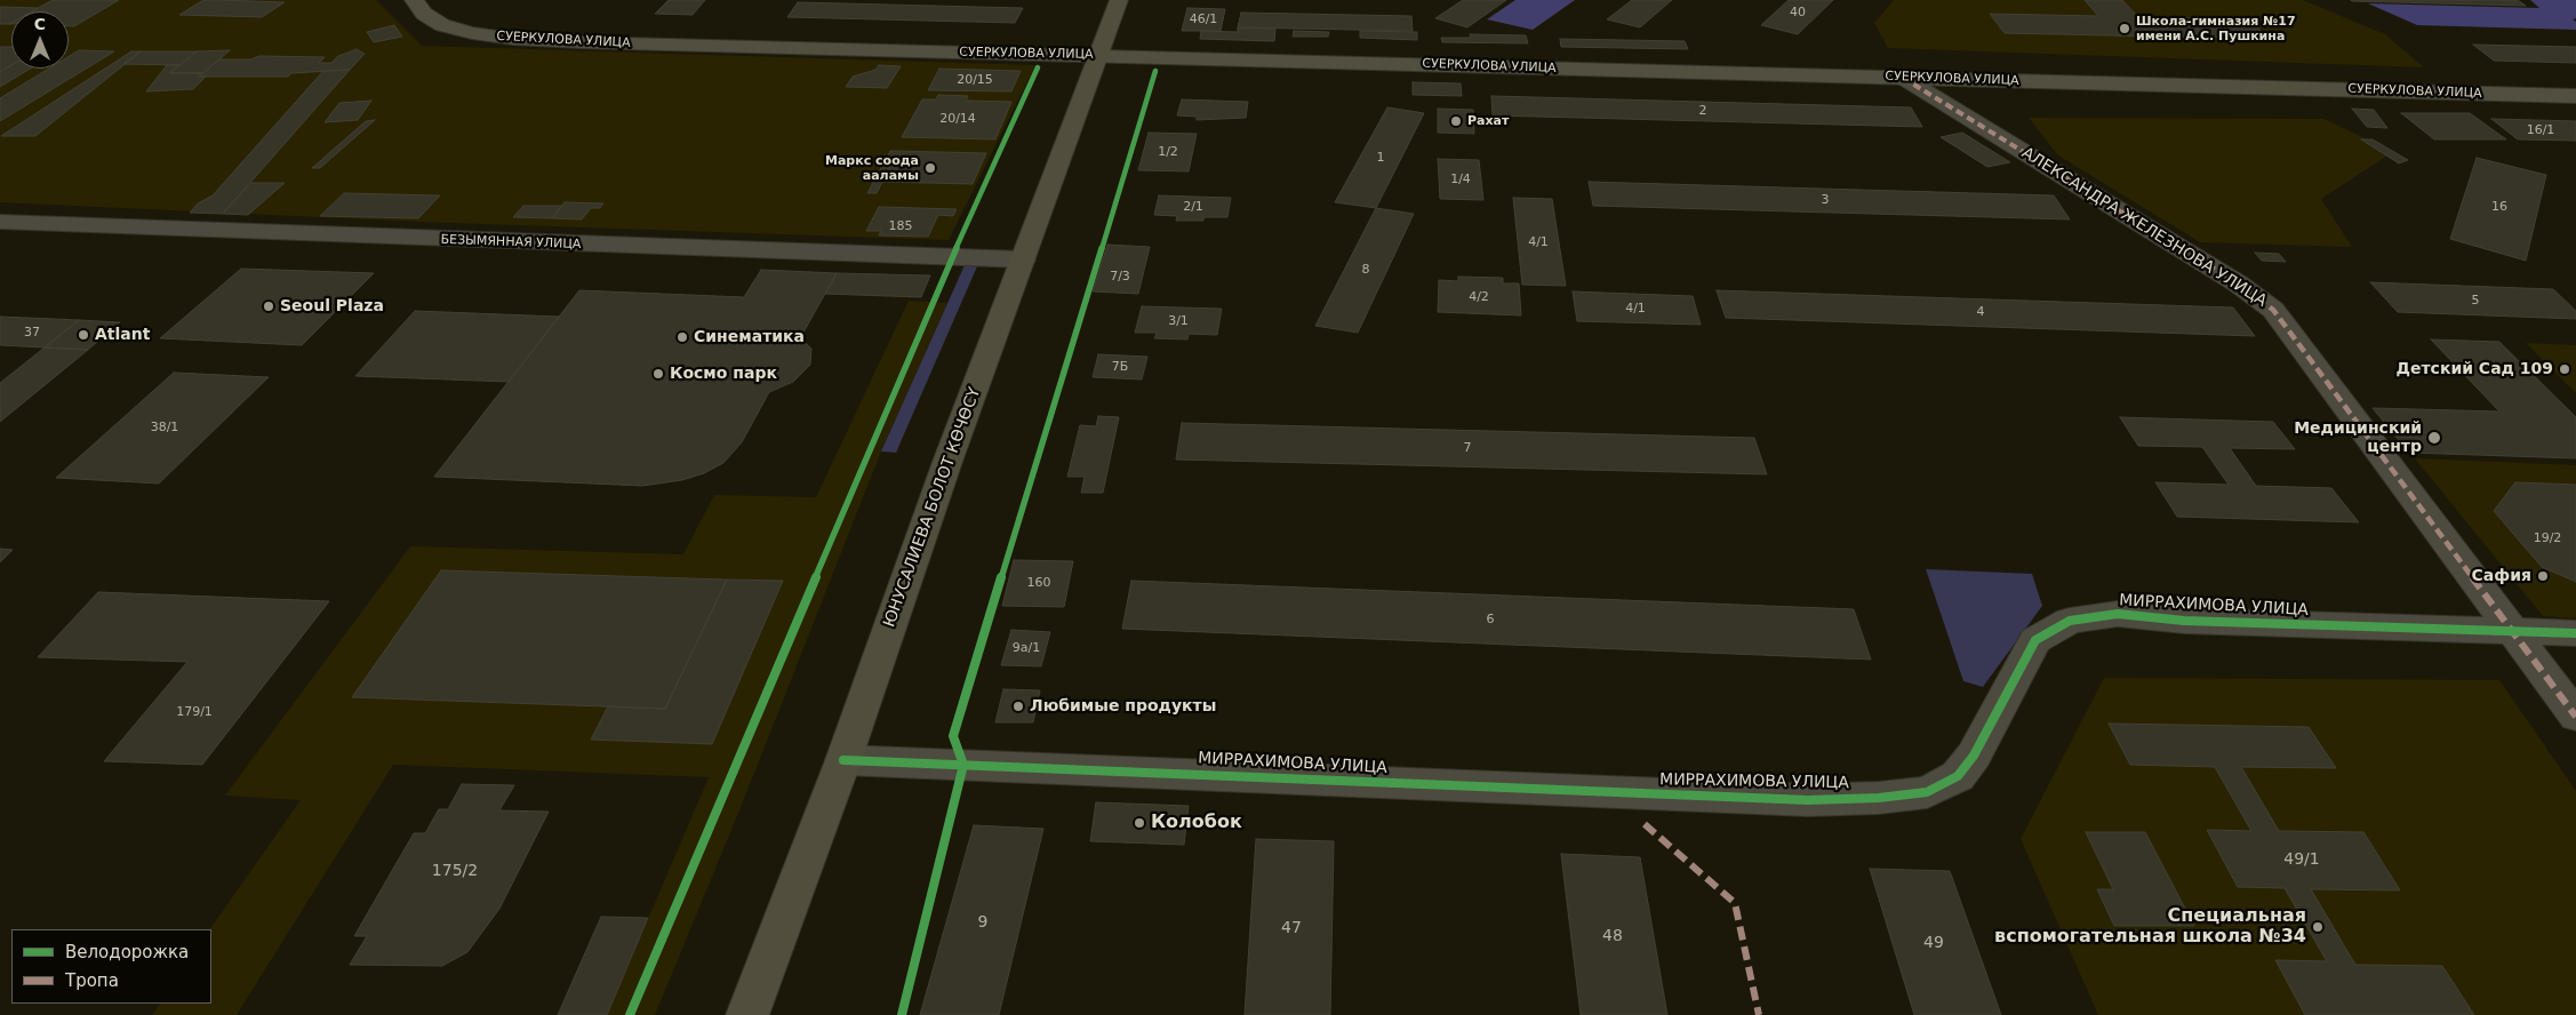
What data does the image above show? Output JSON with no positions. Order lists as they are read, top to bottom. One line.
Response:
{"streets":{"main road":["СУЕРКУЛОВА УЛИЦА","ЮНУСАЛИЕВА БОЛОТ КӨЧӨСҮ"],"street":["АЛЕКСАНДРА ЖЕЛЕЗНОВА УЛИЦА","БЕЗЫМЯННАЯ УЛИЦА","МИРРАХИМОВА УЛИЦА"]},"crossings":[["СУЕРКУЛОВА УЛИЦА","АЛЕКСАНДРА ЖЕЛЕЗНОВА УЛИЦА"],["СУЕРКУЛОВА УЛИЦА","ЮНУСАЛИЕВА БОЛОТ КӨЧӨСҮ"],["АЛЕКСАНДРА ЖЕЛЕЗНОВА УЛИЦА","МИРРАХИМОВА УЛИЦА"],["БЕЗЫМЯННАЯ УЛИЦА","ЮНУСАЛИЕВА БОЛОТ КӨЧӨСҮ"],["ЮНУСАЛИЕВА БОЛОТ КӨЧӨСҮ","МИРРАХИМОВА УЛИЦА"]],"places":["Школа-гимназия №17 имени А.С. Пушкина","Рахат","Маркс соода ааламы","Seoul Plaza","Atlant","Синематика","Детский Сад 109","Космо парк","Медицинский центр","Сафия","Любимые продукты","Колобок","Специальная вспомогательная школа №34"],"house_numbers":["40","46/1","20/15","2","20/14","16/1","1/2","1","1/4","3","2/1","16","185","4/1","8","7/3","4/2","5","4/1","4","3/1","37","7Б","38/1","7","19/2","160","6","9а/1","179/1","49/1","175/2","9","47","48","49"],"legend":["Велодорожка","Тропа"],"north":"top"}
